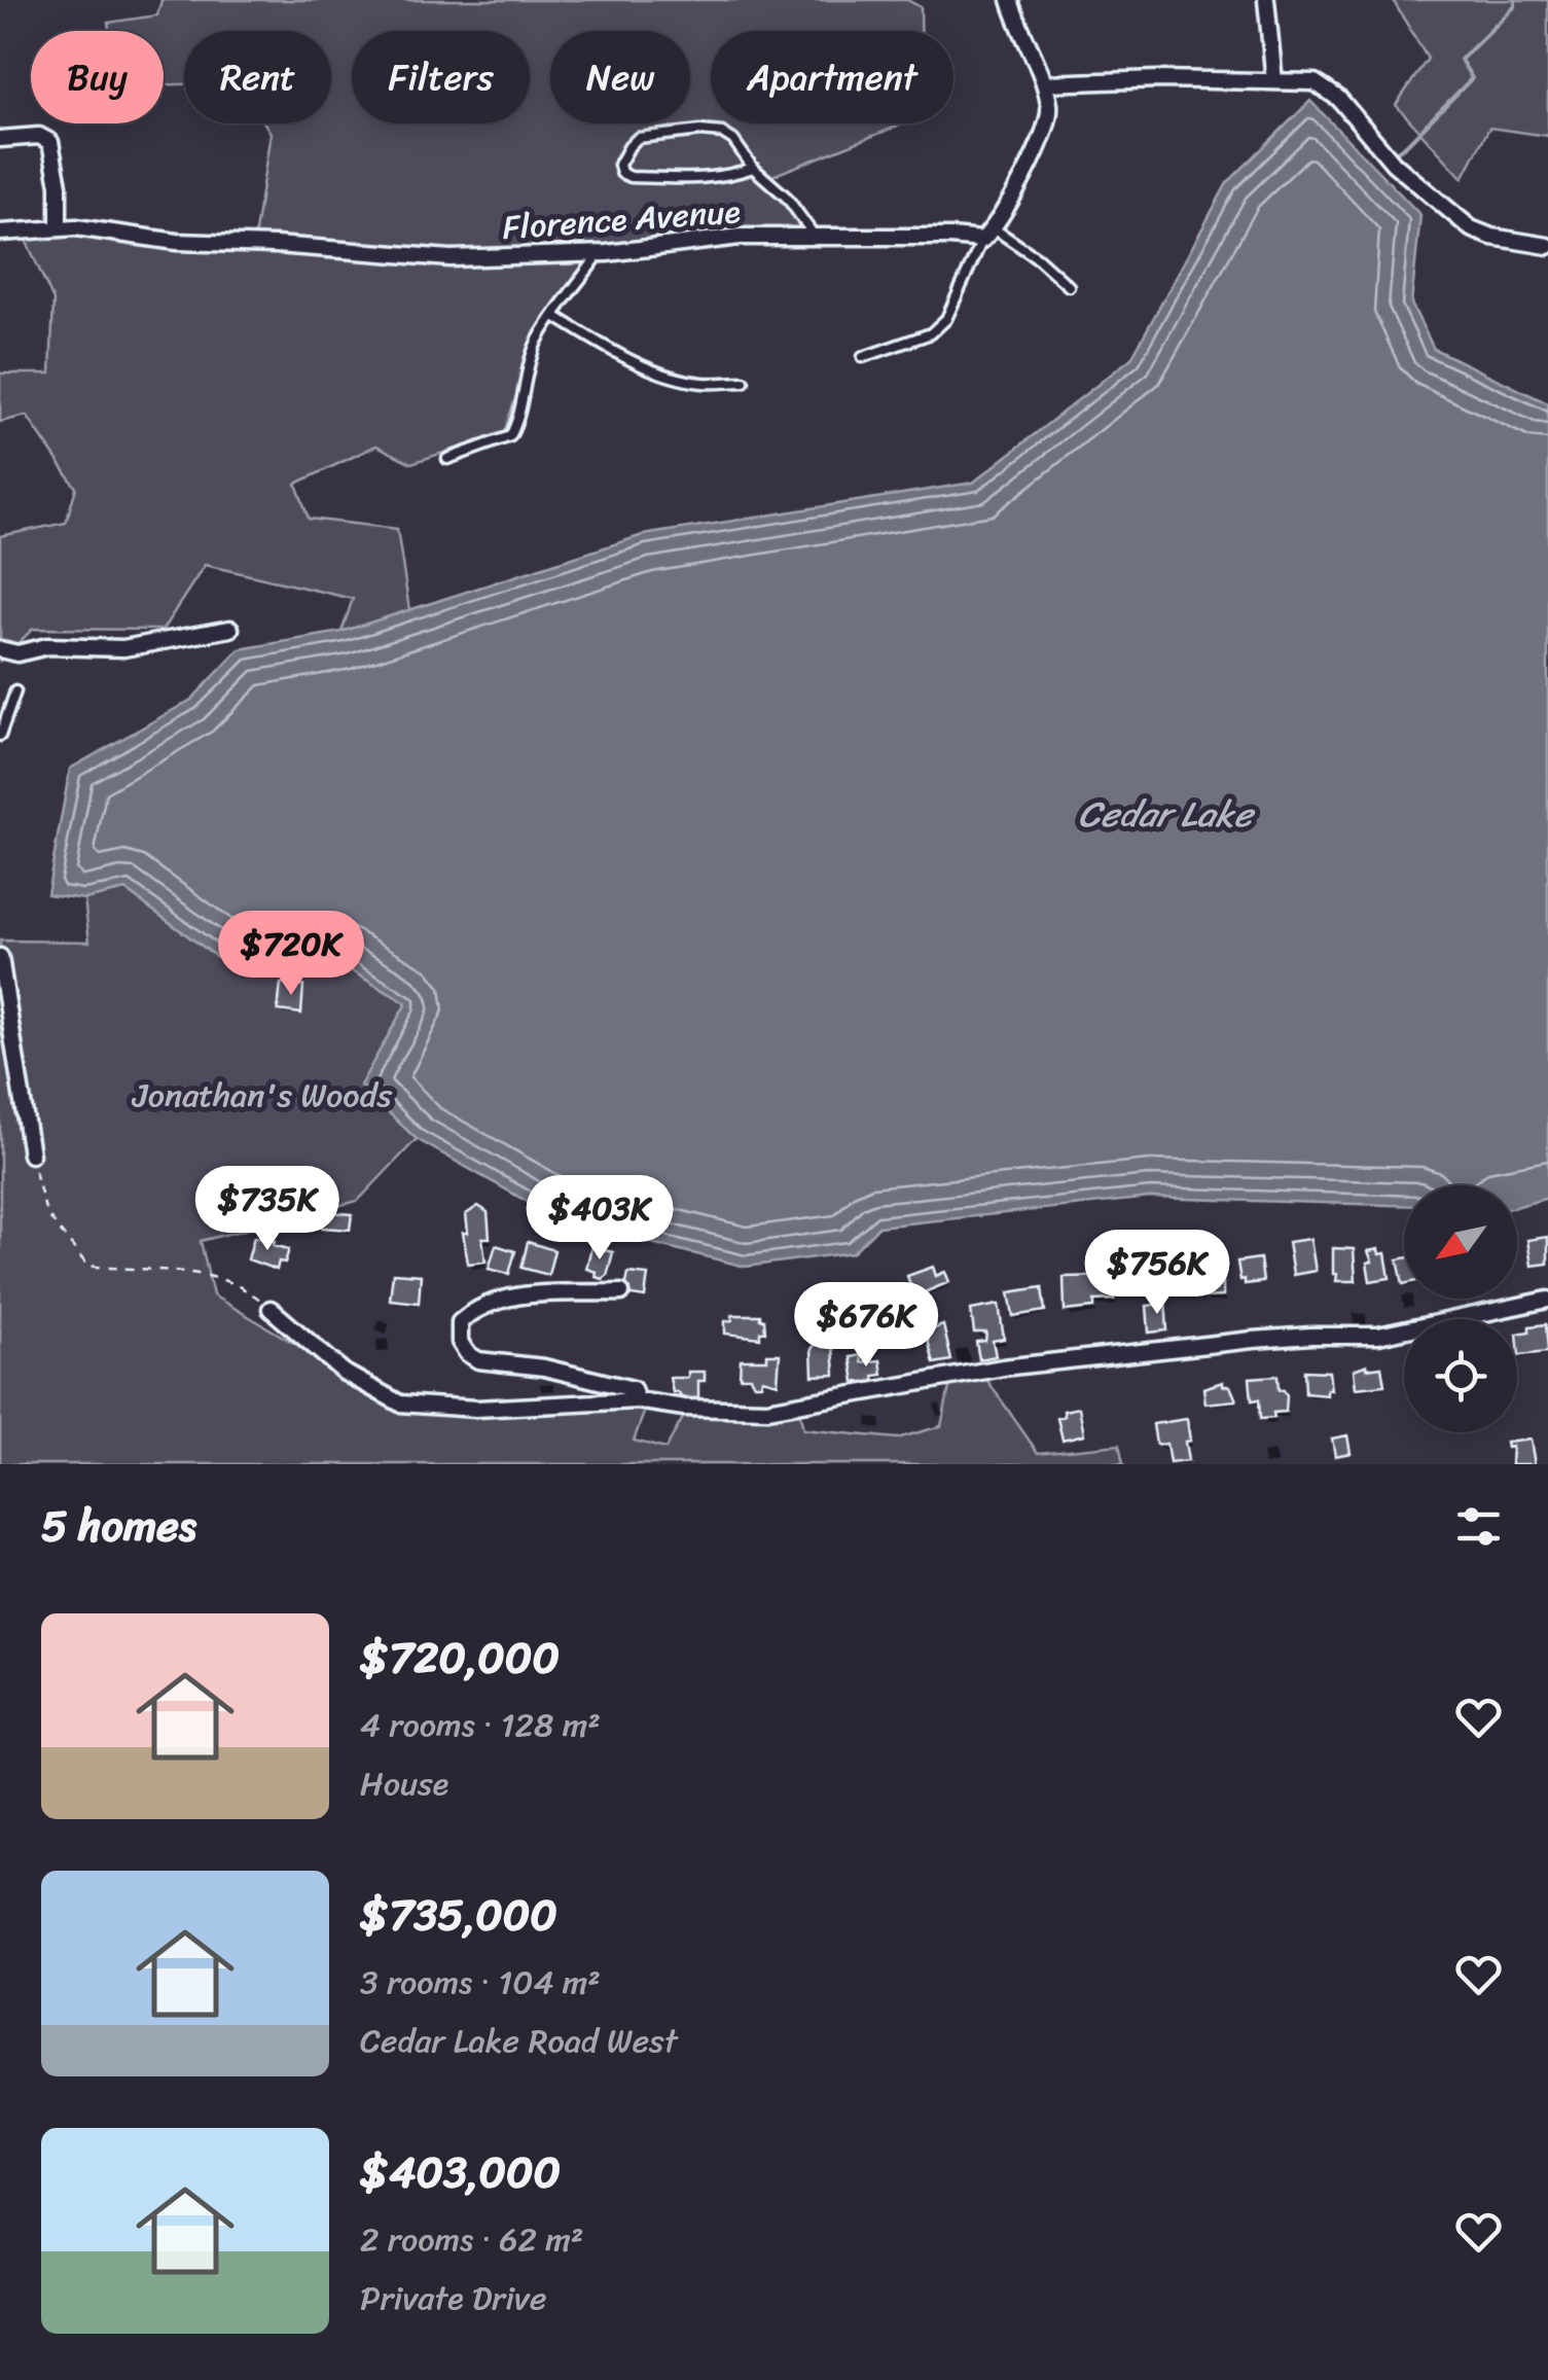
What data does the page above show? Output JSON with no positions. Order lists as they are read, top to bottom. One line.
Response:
{"streets":{"street":["Florence Avenue"]},"water":["Cedar Lake"],"parks":["Jonathan's Woods"],"north":"bottom left","page":{"chip":["Buy","Rent","Filters","New","Apartment"],"price":["$720K","$735K","$403K","$756K","$676K"],"heading":"5 homes","list":[{"name":"$720,000","note":"4 rooms · 128 m² · House"},{"name":"$735,000","note":"3 rooms · 104 m² · Cedar Lake Road West"},{"name":"$403,000","note":"2 rooms · 62 m² · Private Drive"}]}}
